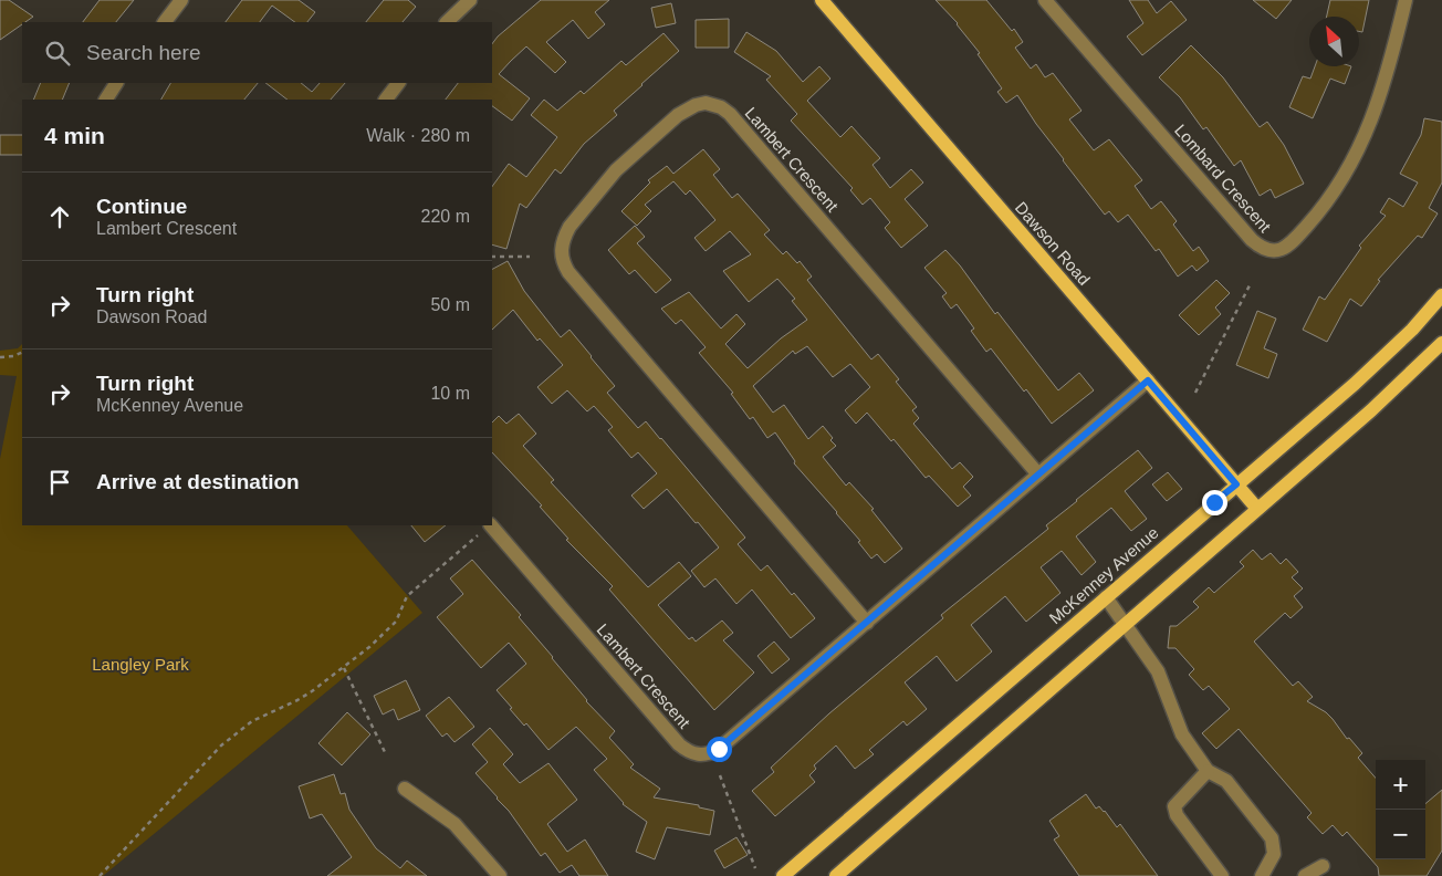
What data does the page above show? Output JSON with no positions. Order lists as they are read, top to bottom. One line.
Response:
{"streets":{"main road":["Dawson Road","McKenney Avenue"],"street":["Lambert Crescent","Lombard Crescent"]},"crossings":[["Lambert Crescent","Dawson Road"],["Dawson Road","McKenney Avenue"]],"parks":["Langley Park"],"north":"top left","page":{"search":"Search here","heading":["4 min","Walk · 280 m"],"list":[["Continue","Lambert Crescent","220 m"],["Turn right","Dawson Road","50 m"],["Turn right","McKenney Avenue","10 m"],"Arrive at destination"],"map_buttons":["+","−"]}}
